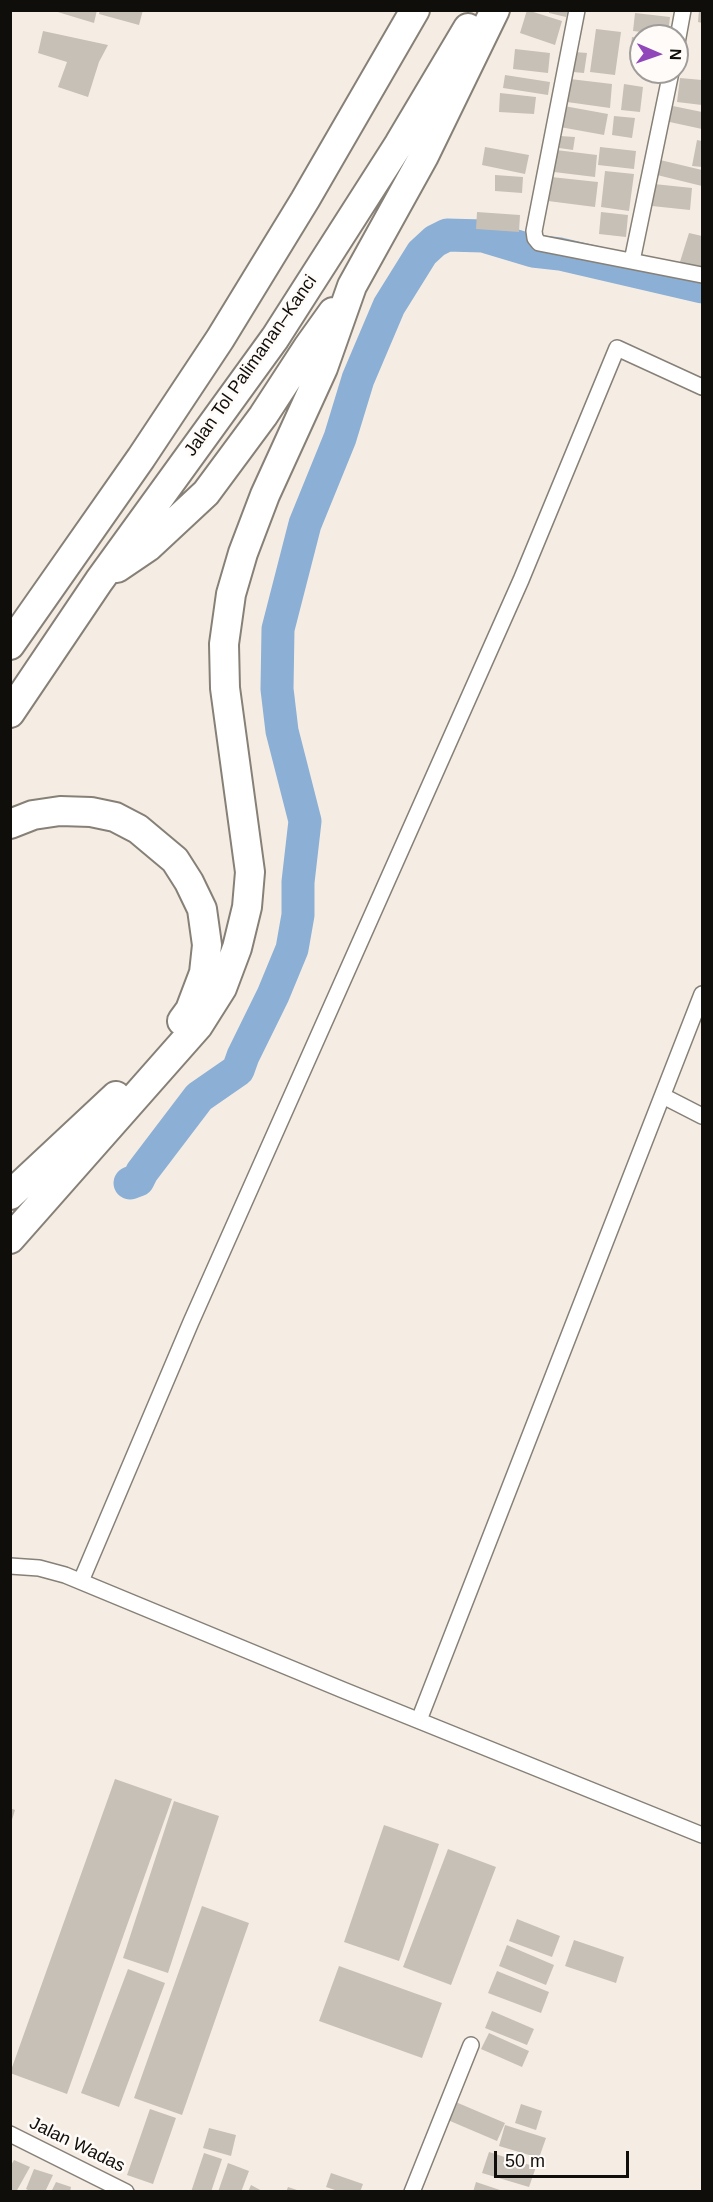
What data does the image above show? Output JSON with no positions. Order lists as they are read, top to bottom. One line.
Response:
{"streets":{"highway":["Jalan Tol Palimanan–Kanci"],"street":["Jalan Wadas"]},"scale_bar":"50 m","north":"right"}
